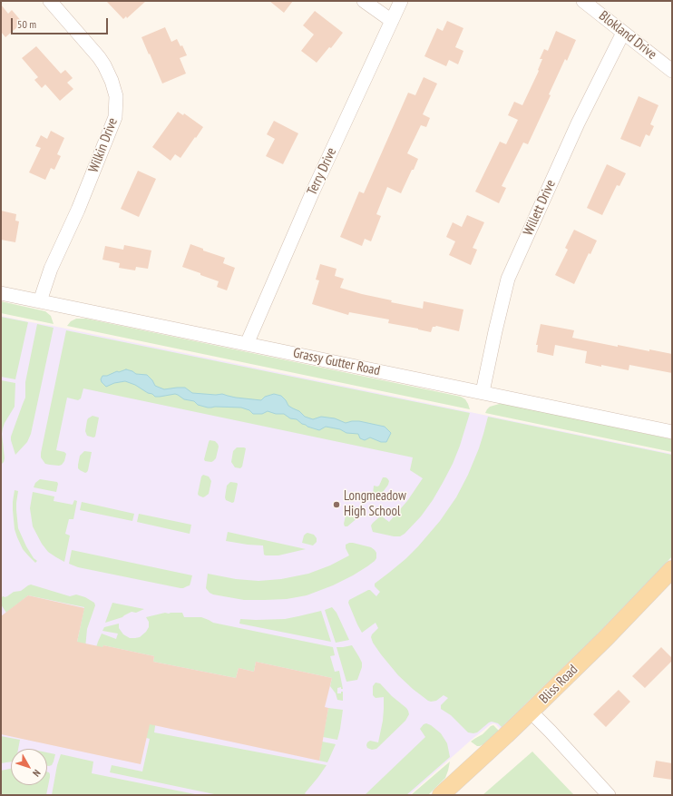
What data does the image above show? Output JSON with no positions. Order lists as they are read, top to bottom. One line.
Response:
{"streets":{"main road":["Bliss Road"],"street":["Blokland Drive","Wilkin Drive","Terry Drive","Willett Drive","Grassy Gutter Road"]},"crossings":[["Blokland Drive","Willett Drive"],["Wilkin Drive","Grassy Gutter Road"],["Terry Drive","Grassy Gutter Road"],["Willett Drive","Grassy Gutter Road"]],"places":["Longmeadow High School"],"scale_bar":"50 m","north":"bottom right"}
